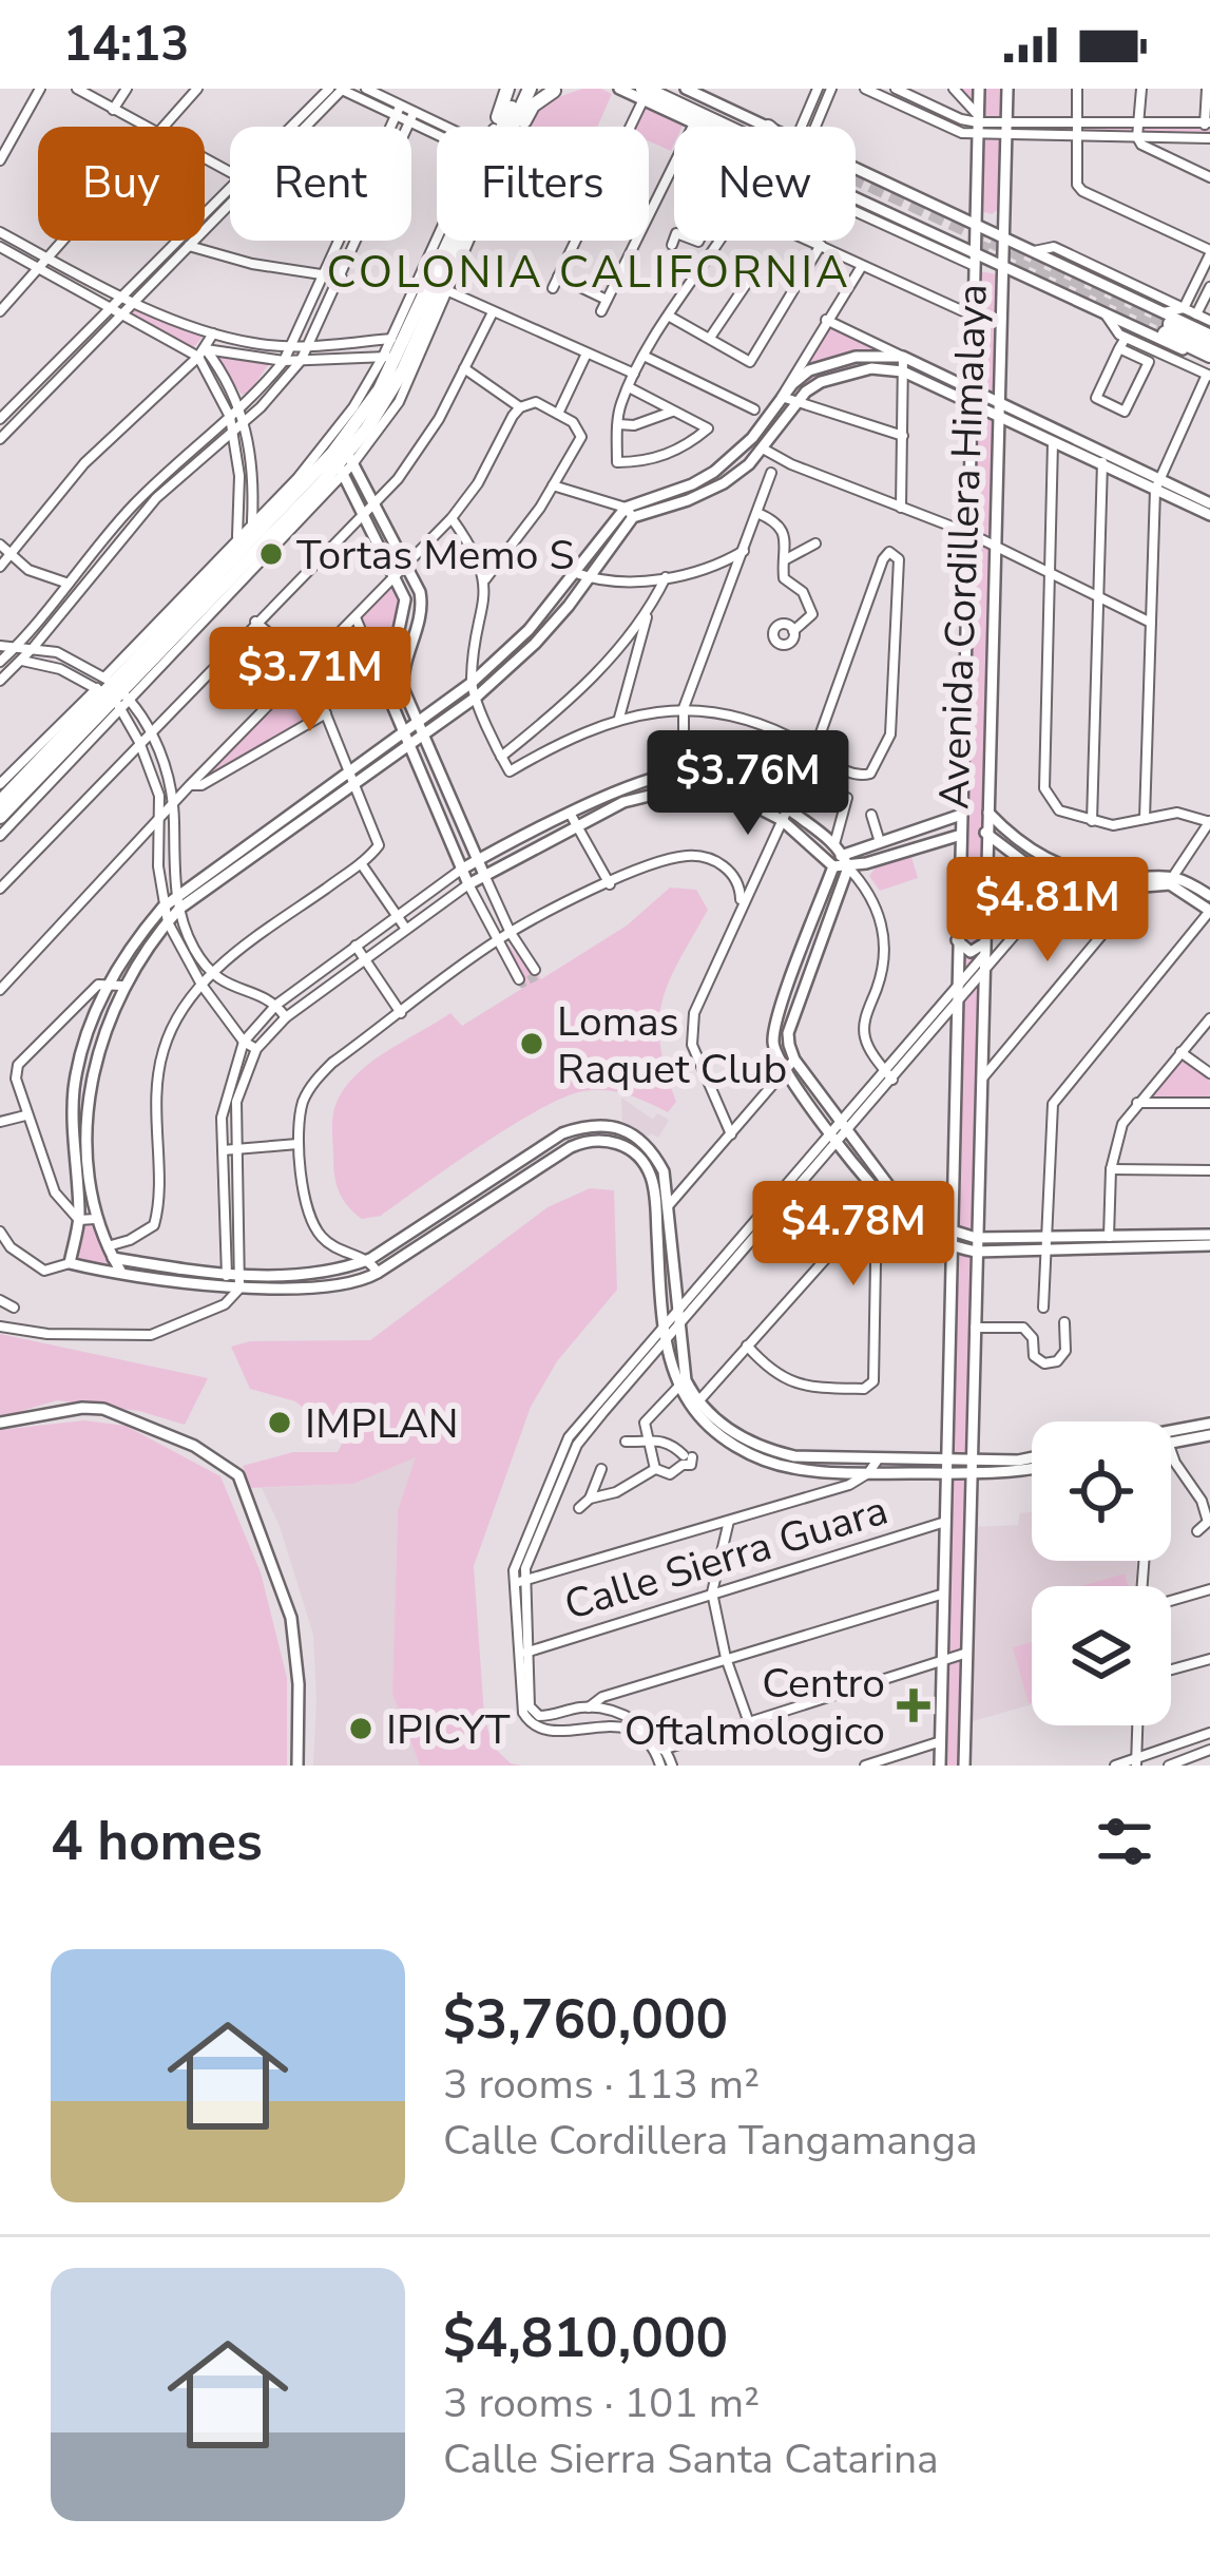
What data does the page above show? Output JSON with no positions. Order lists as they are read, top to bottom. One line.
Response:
{"streets":{"street":["Avenida Cordillera Himalaya","Calle Sierra Guara"]},"crossings":[["Avenida Cordillera Himalaya","Calle Sierra Guara"]],"districts":["COLONIA CALIFORNIA"],"places":{"other":["Tortas Memo S","Lomas Raquet Club","IMPLAN","IPICYT"],"health":["Centro Oftalmologico"]},"page":{"status":"14:13","chip":["Buy","Rent","Filters","New"],"price":["$3.71M","$3.76M","$4.81M","$4.78M"],"heading":"4 homes","list":[{"name":"$3,760,000","note":"3 rooms · 113 m² · Calle Cordillera Tangamanga"},{"name":"$4,810,000","note":"3 rooms · 101 m² · Calle Sierra Santa Catarina"}]}}
